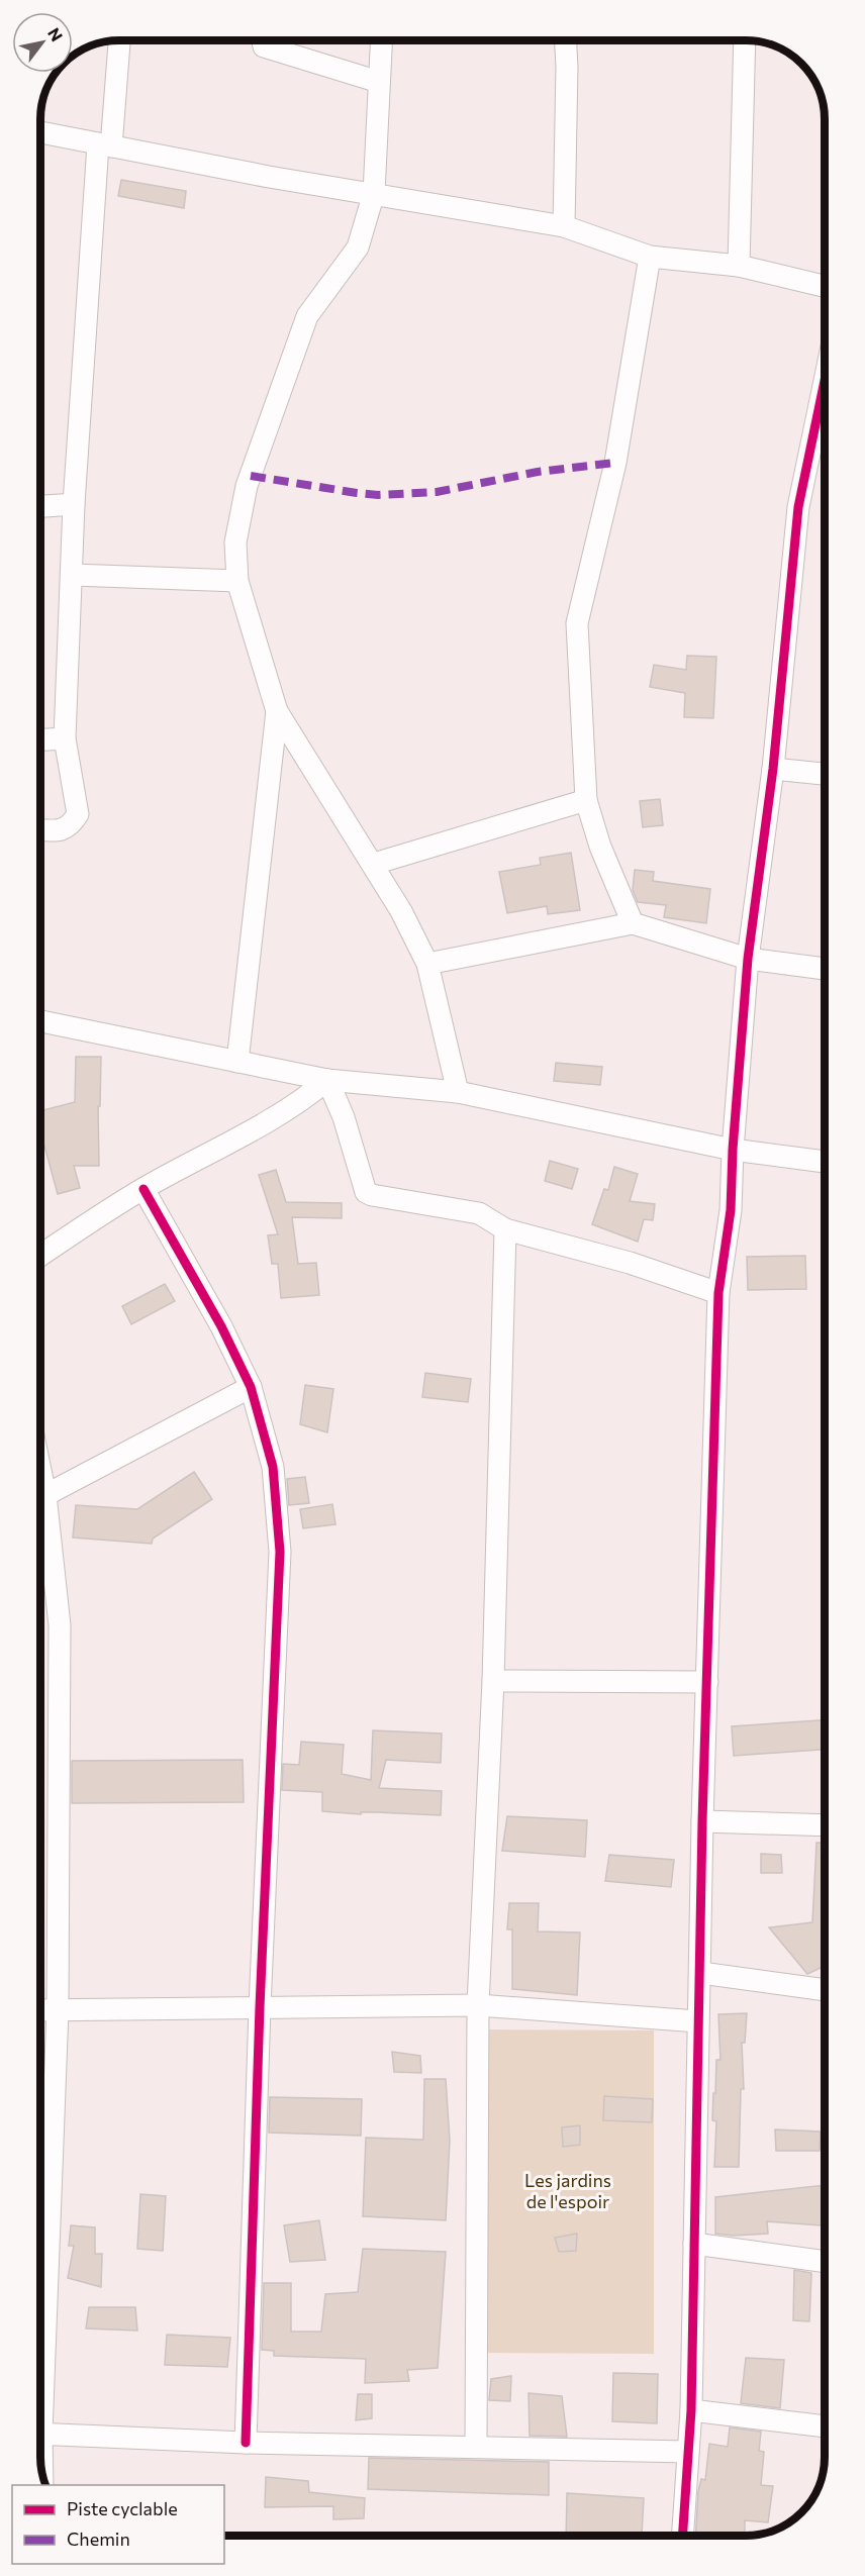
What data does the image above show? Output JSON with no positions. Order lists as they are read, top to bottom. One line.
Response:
{"parks":["Les jardins de l'espoir"],"legend":["Piste cyclable","Chemin"],"north":"top right"}
